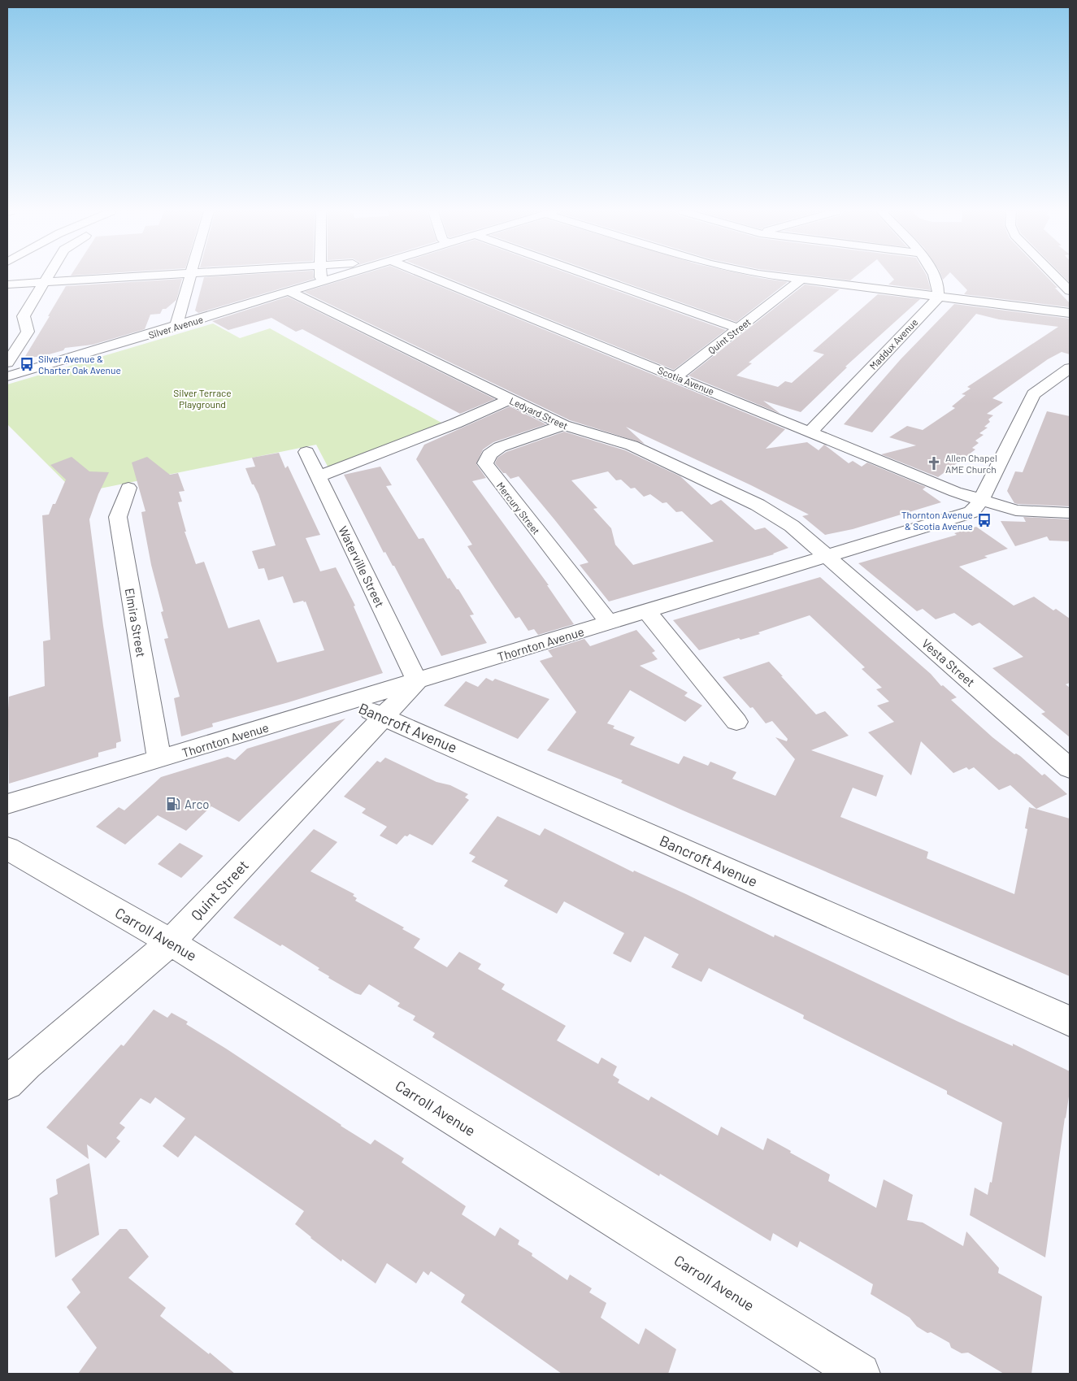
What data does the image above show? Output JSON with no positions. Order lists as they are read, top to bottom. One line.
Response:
{"streets":{"main road":["Silver Avenue","Quint Street","Maddux Avenue","Scotia Avenue","Ledyard Street","Mercury Street","Waterville Street","Elmira Street","Thornton Avenue","Vesta Street","Bancroft Avenue","Carroll Avenue"]},"crossings":[["Silver Avenue","Ledyard Street"],["Quint Street","Scotia Avenue"],["Quint Street","Waterville Street"],["Quint Street","Thornton Avenue"],["Quint Street","Bancroft Avenue"],["Quint Street","Carroll Avenue"],["Maddux Avenue","Scotia Avenue"],["Scotia Avenue","Thornton Avenue"],["Ledyard Street","Mercury Street"],["Ledyard Street","Thornton Avenue"],["Ledyard Street","Vesta Street"],["Mercury Street","Thornton Avenue"],["Waterville Street","Thornton Avenue"],["Elmira Street","Thornton Avenue"],["Thornton Avenue","Vesta Street"],["Thornton Avenue","Bancroft Avenue"]],"parks":["Silver Terrace Playground"],"places":{"bus stop":["Silver Avenue & Charter Oak Avenue","Thornton Avenue & Scotia Avenue"],"church":["Allen Chapel AME Church"],"fuel station":["Arco"]}}
